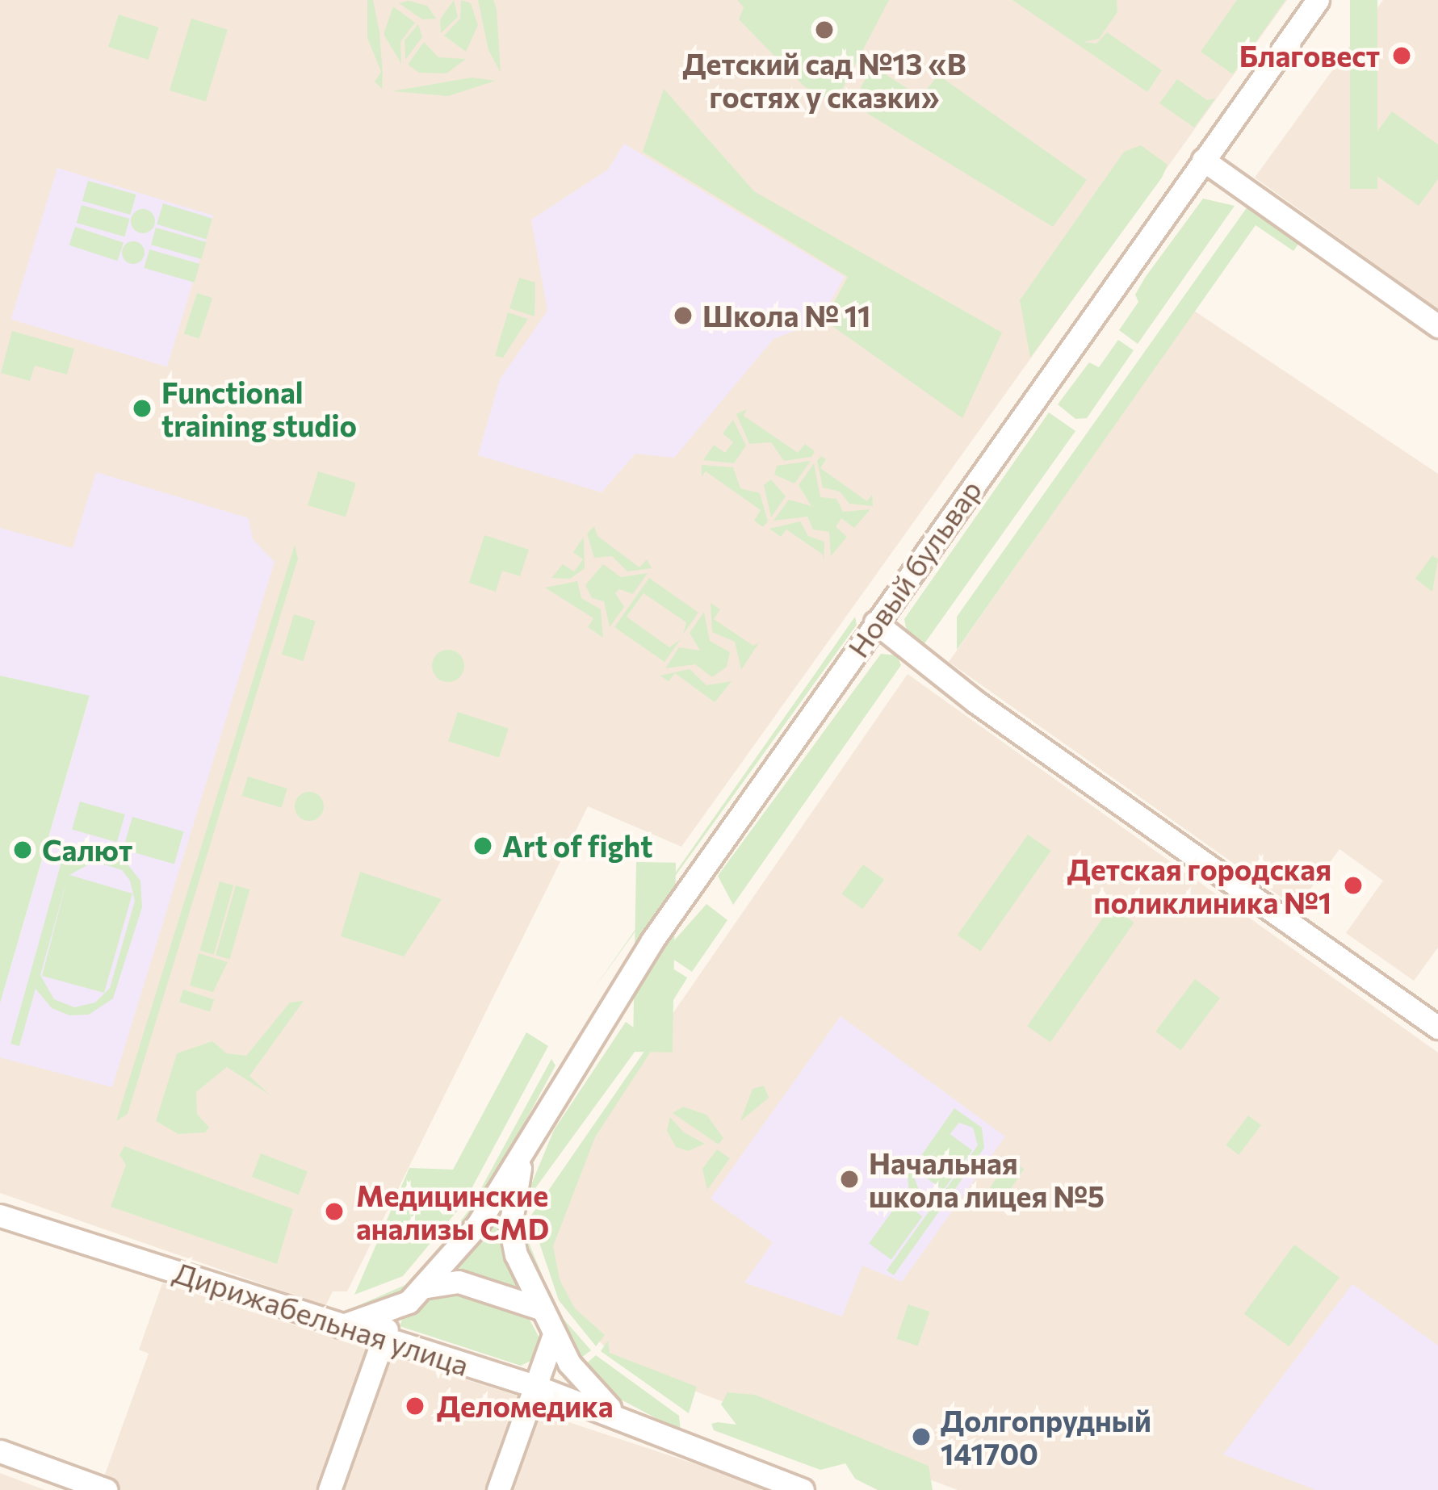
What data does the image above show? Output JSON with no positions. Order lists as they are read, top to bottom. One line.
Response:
{"streets":{"main road":["Новый бульвар","Дирижабельная улица"]},"crossings":[["Новый бульвар","Дирижабельная улица"]],"places":["Детский сад №13 «В гостях у сказки»","Благовест","Школа № 11","Functional training studio","Art of fight","Салют","Детская городская поликлиника №1","Начальная школа лицея №5","Медицинские анализы CMD","Деломедика","Долгопрудный 141700"]}
